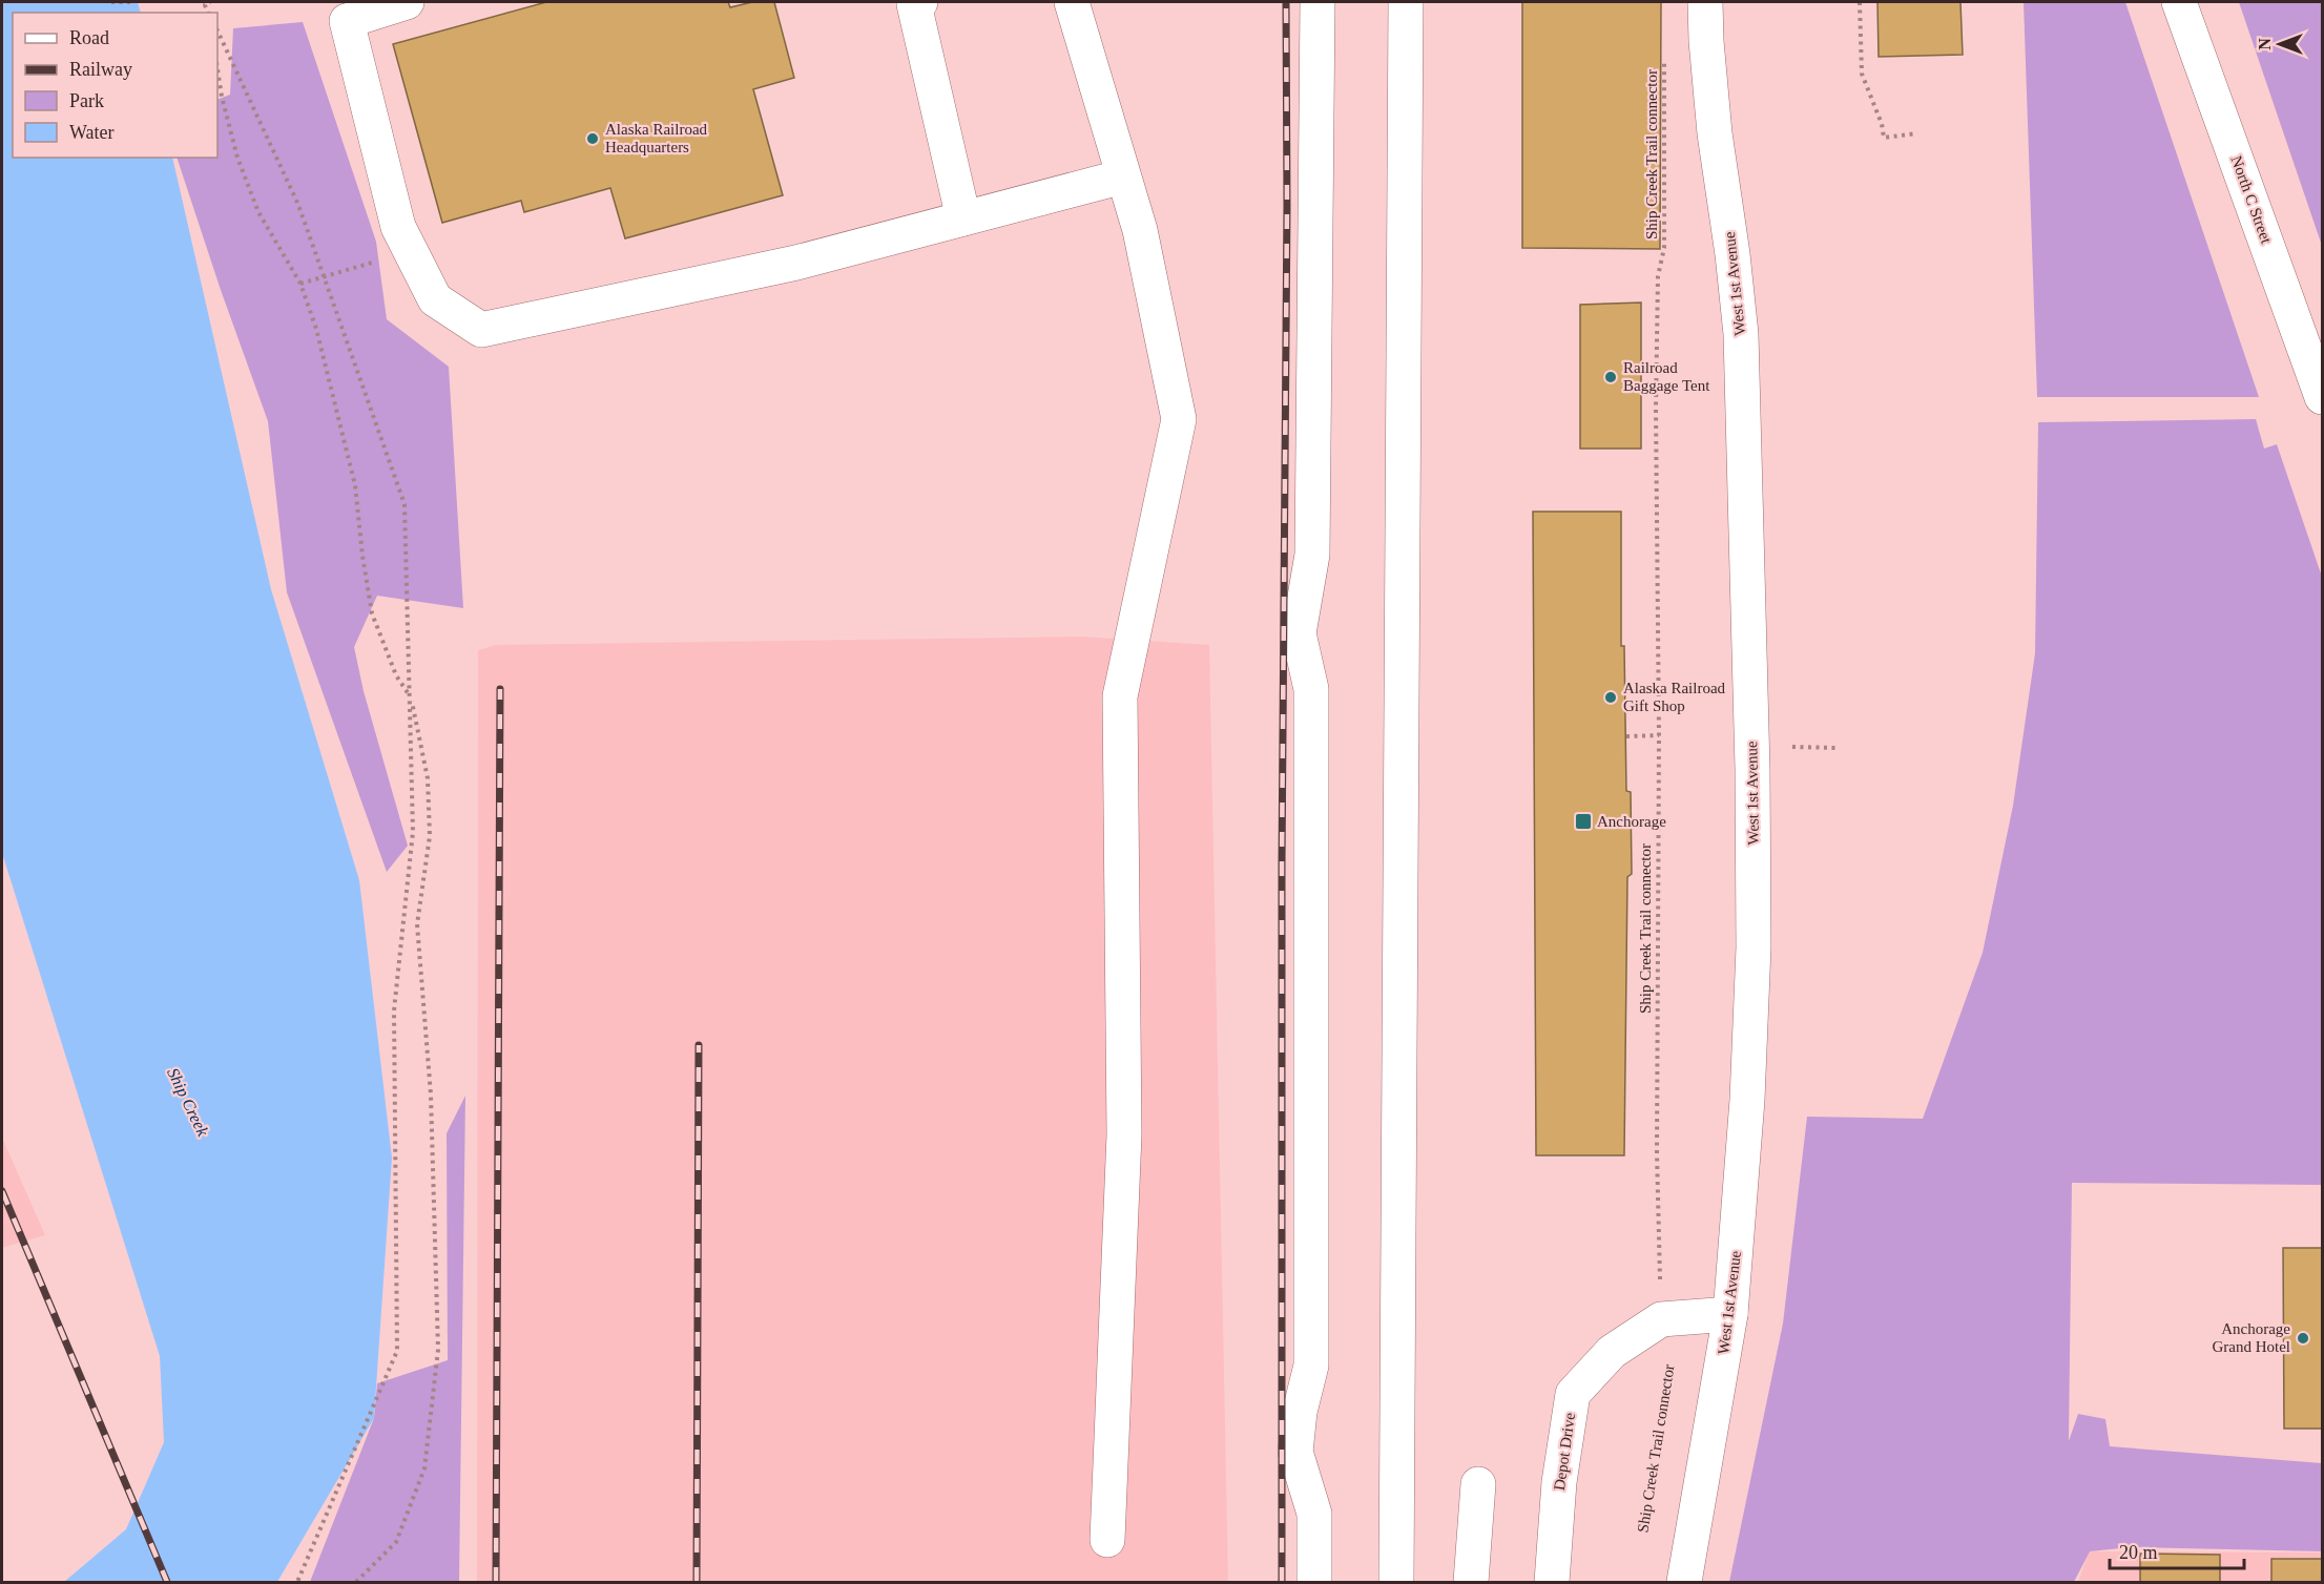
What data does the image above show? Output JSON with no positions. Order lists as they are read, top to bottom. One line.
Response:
{"streets":{"street":["North C Street","West 1st Avenue","Depot Drive"],"path":["Ship Creek Trail connector"]},"crossings":[["Ship Creek Trail connector","Depot Drive"],["West 1st Avenue","Depot Drive"]],"water":["Ship Creek"],"places":{"other":["Alaska Railroad Headquarters","Railroad Baggage Tent","Alaska Railroad Gift Shop","Anchorage Grand Hotel"],"transit":["Anchorage"]},"legend":["Road","Railway","Park","Water"],"scale_bar":"20 m","north":"left"}
